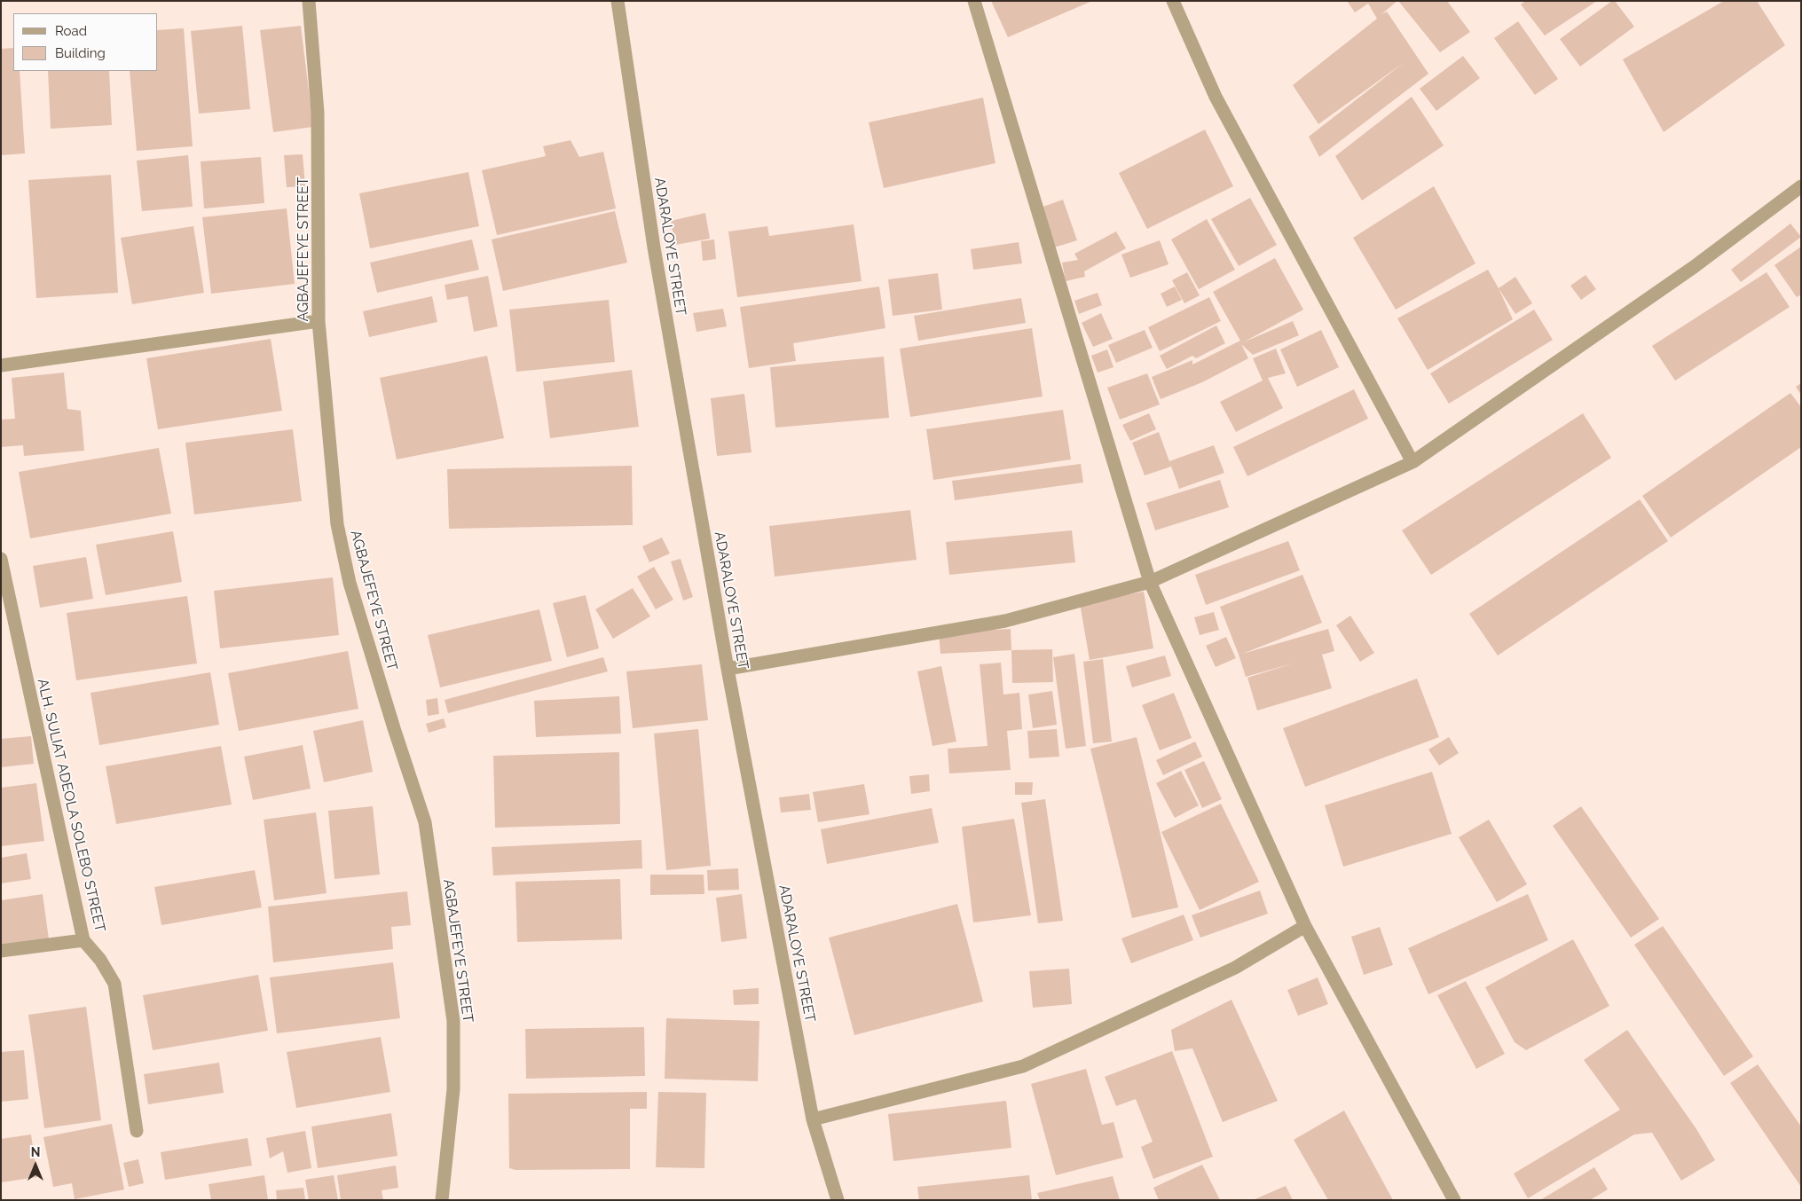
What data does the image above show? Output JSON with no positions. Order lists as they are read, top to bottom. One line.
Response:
{"streets":{"street":["ADARALOYE STREET","AGBAJEFEYE STREET","ALH. SULIAT ADEOLA SOLEBO STREET"]},"legend":["Road","Building"],"north":"top"}
